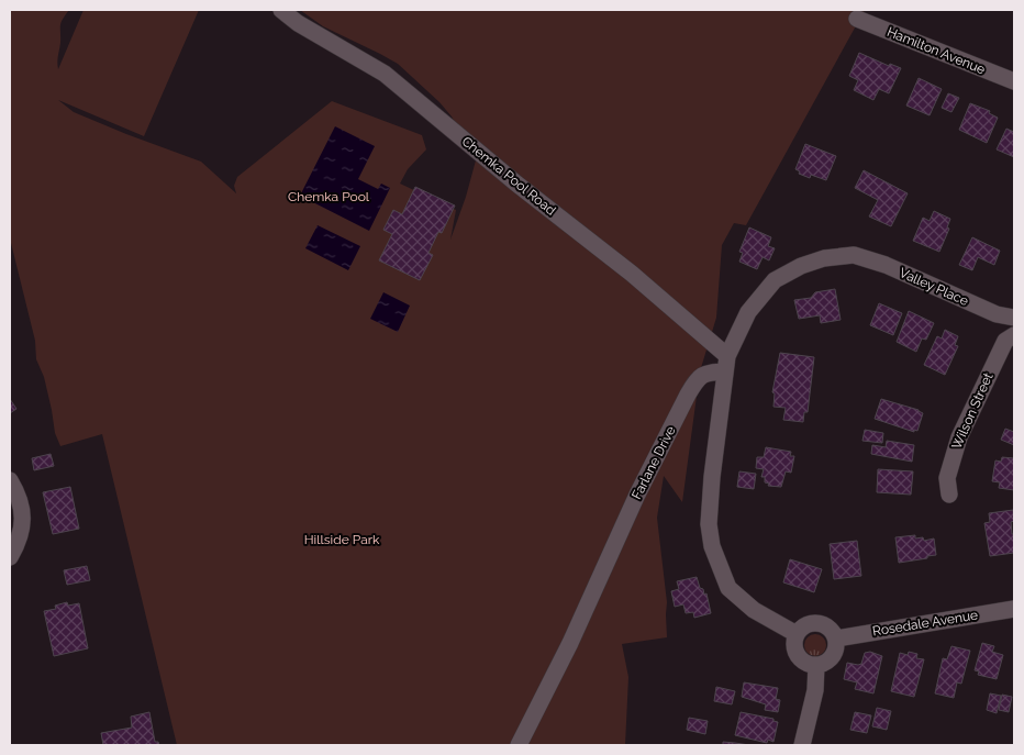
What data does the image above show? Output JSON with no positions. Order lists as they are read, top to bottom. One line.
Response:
{"streets":{"street":["Hamilton Avenue","Chemka Pool Road","Valley Place","Wilson Street","Farlane Drive","Rosedale Avenue"]},"crossings":[["Chemka Pool Road","Valley Place"],["Chemka Pool Road","Farlane Drive"],["Valley Place","Farlane Drive"]],"parks":["Chemka Pool","Hillside Park"]}
